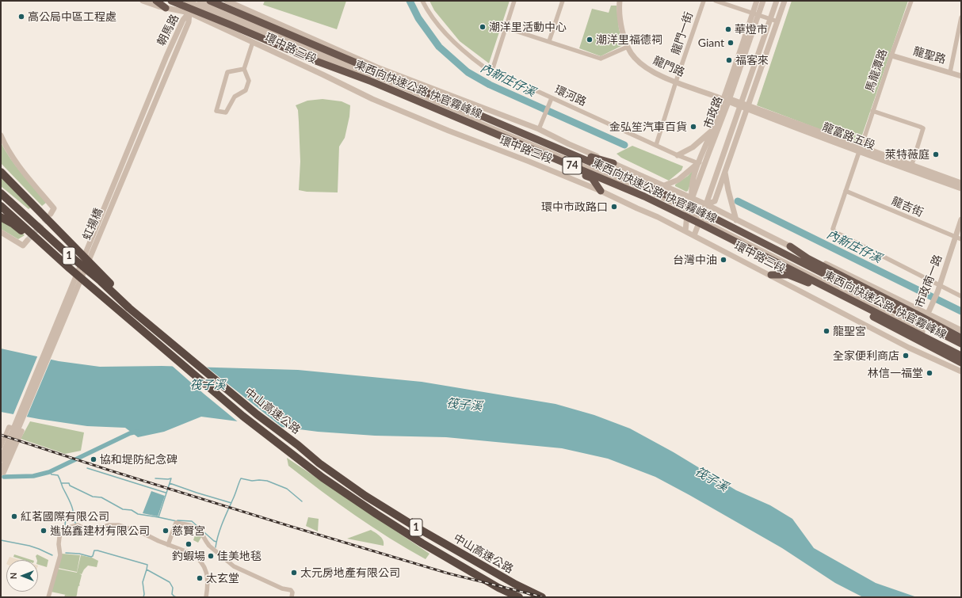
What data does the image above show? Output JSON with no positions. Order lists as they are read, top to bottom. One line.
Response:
{"streets":{"highway":["東西向快速公路 快官霧峰線","74","1","中山高速公路"],"street":["朝馬路","龍門一街","環中路三段","龍聖路","龍門路","馬龍潭路","環河路","市政路","龍富路五段","龍吉街","虹揚橋","市政南一路"]},"crossings":[["朝馬路","環中路三段"],["朝馬路","虹揚橋"],["龍門一街","龍門路"],["龍門一街","環河路"],["環中路三段","市政路"],["環中路三段","市政南一路"],["龍聖路","馬龍潭路"],["龍門路","市政路"],["龍門路","龍富路五段"],["馬龍潭路","龍富路五段"],["馬龍潭路","龍吉街"],["馬龍潭路","市政南一路"],["環河路","市政路"],["市政路","龍富路五段"],["龍吉街","市政南一路"]],"water":["內新庄仔溪","筏子溪"],"places":["高公局中區工程處","潮洋里活動中心","華燈市","潮洋里福德祠","Giant","福客來","金弘笙汽車百貨","萊特薇庭","環中市政路口","台灣中油","龍聖宮","全家便利商店","林信一福堂","協和堤防紀念碑","紅茗國際有限公司","進協鑫建材有限公司","慈賢宮","釣蝦場","佳美地毯","太元房地產有限公司","太玄堂"],"north":"left"}
